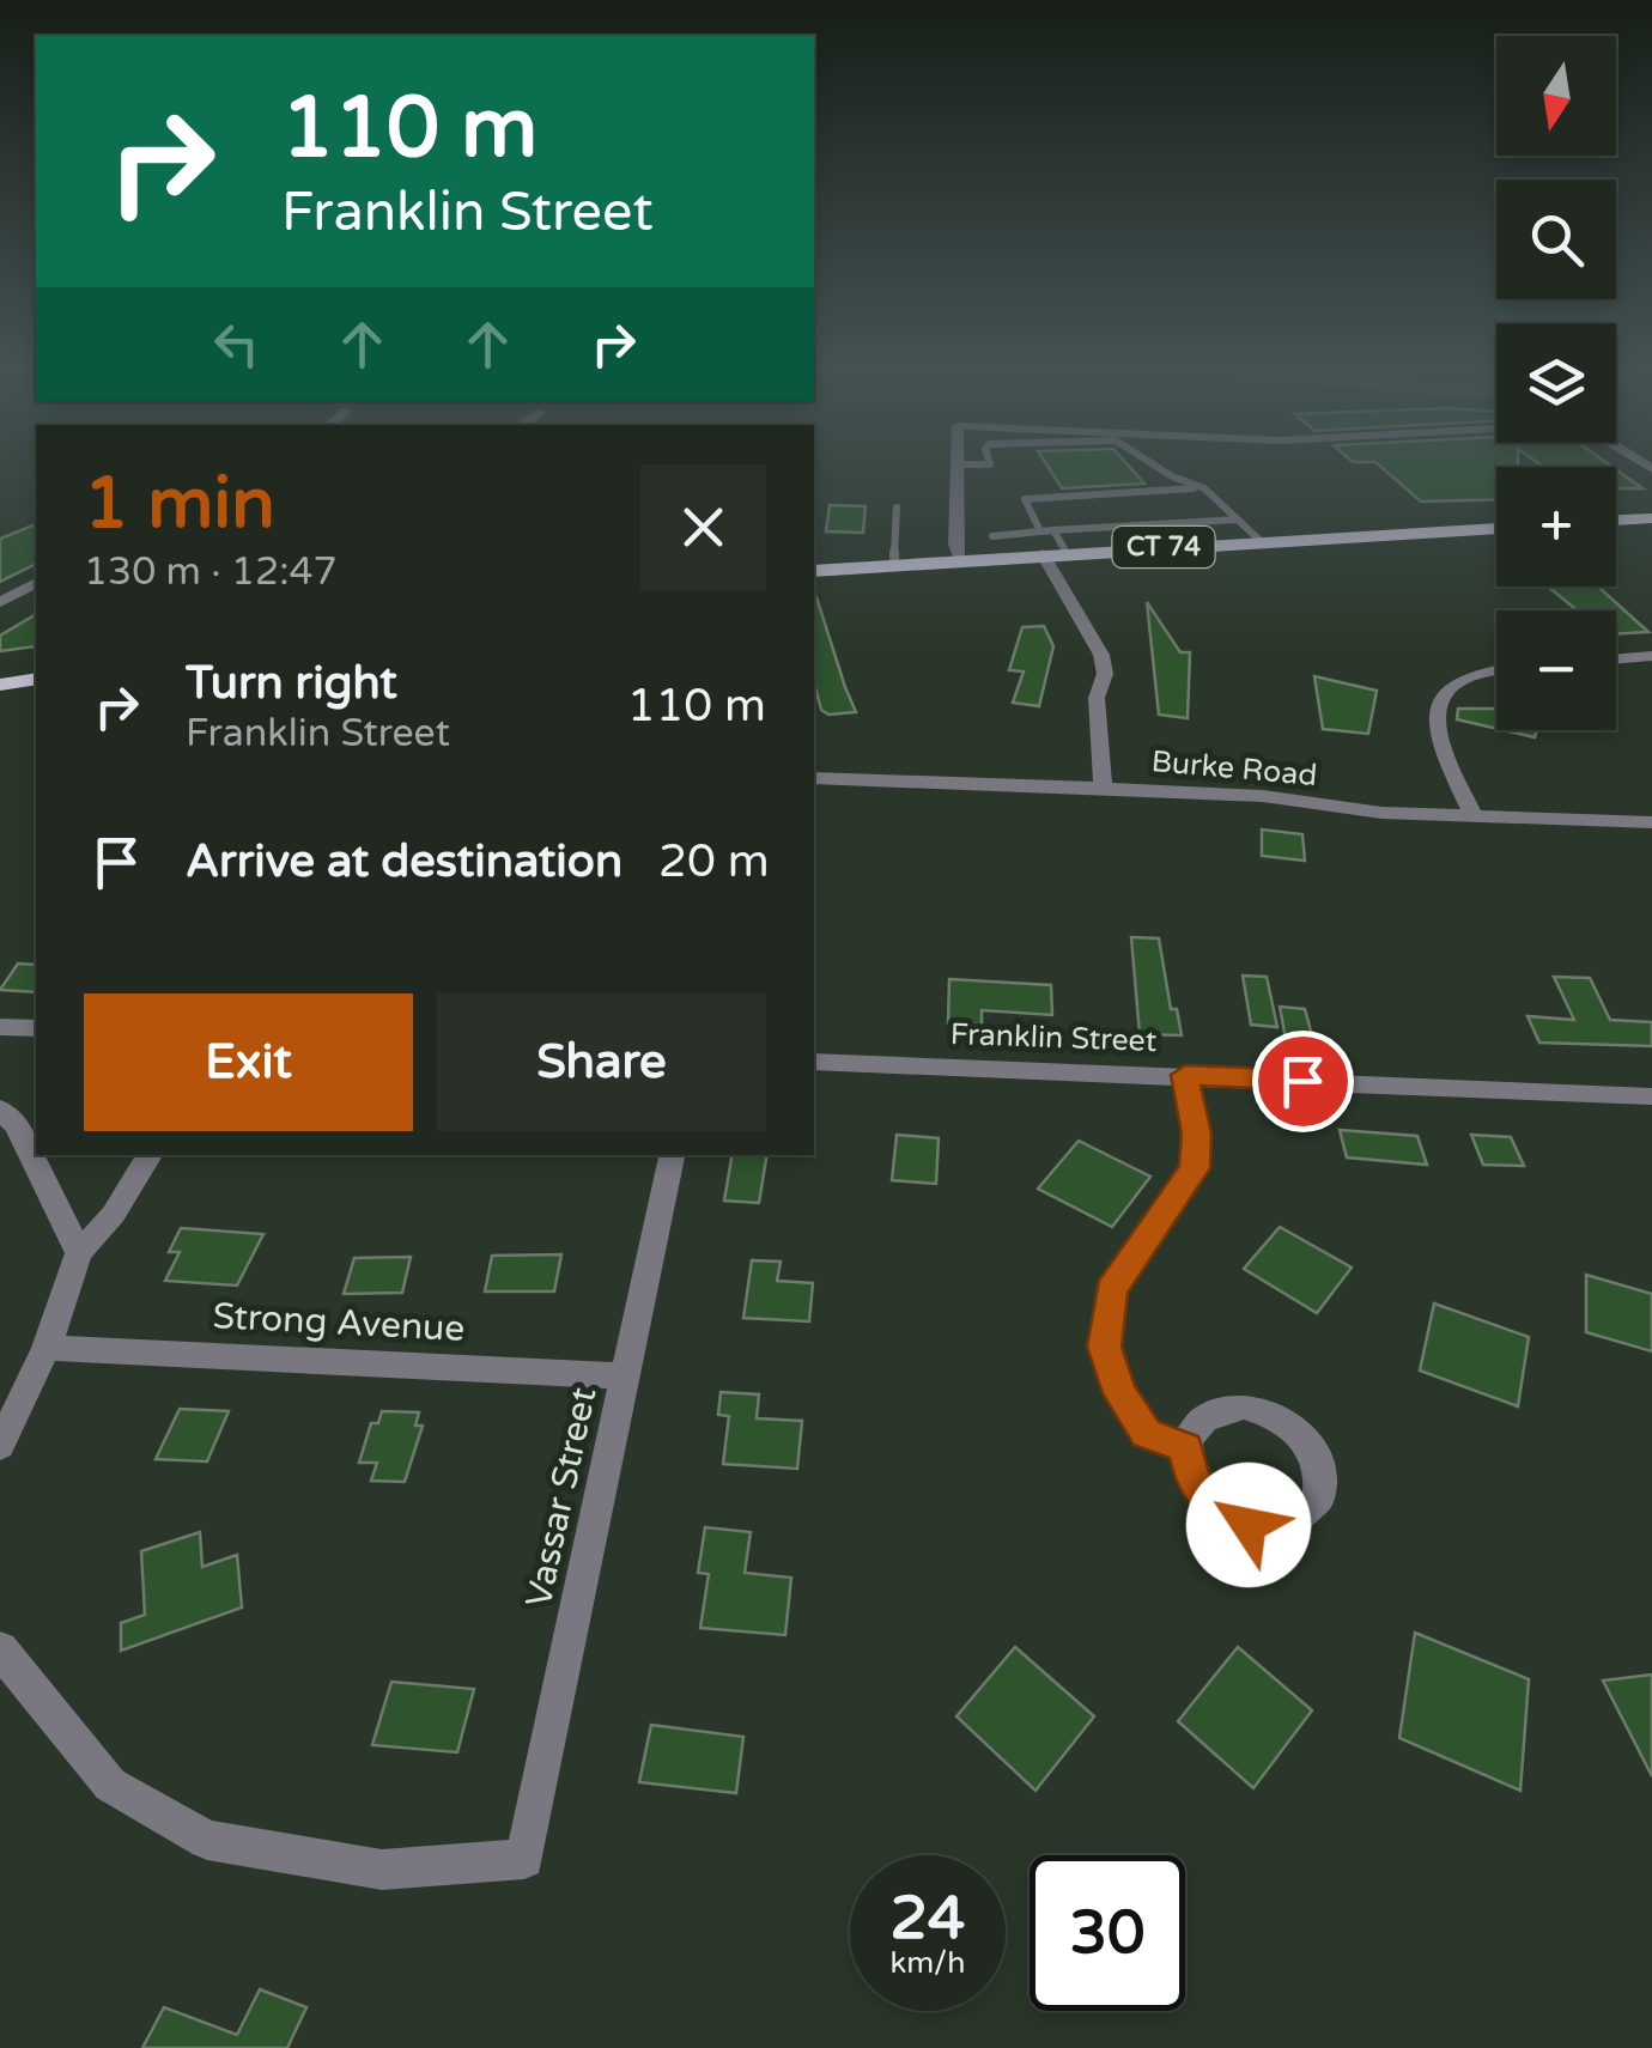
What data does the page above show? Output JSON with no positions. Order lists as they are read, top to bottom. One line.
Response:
{"streets":{"main road":["CT 74"],"street":["Burke Road","Franklin Street","Strong Avenue","Vassar Street"]},"crossings":[["Strong Avenue","Vassar Street"]],"north":"bottom","page":{"map_buttons":["+","−"],"turn":["110 m","Franklin Street"],"heading":["1 min","130 m · 12:47"],"list":[{"name":"Turn right","note":"Franklin Street","value":"110 m"},{"name":"Arrive at destination","value":"20 m"}],"buttons":["Exit","Share"],"speed":"24 km/h","limit":"30"}}
